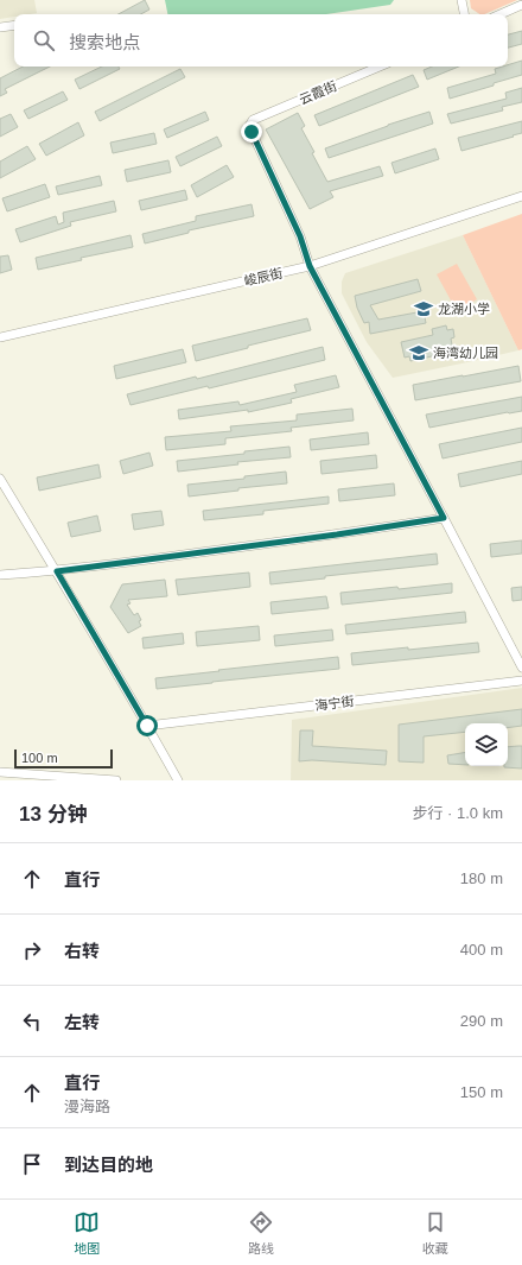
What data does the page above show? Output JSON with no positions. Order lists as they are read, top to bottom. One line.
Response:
{"streets":{"street":["云霞街","峻辰街","海宁街"]},"crossings":[["云霞街","峻辰街"]],"places":{"school or university":["龙湖小学","海湾幼儿园"]},"scale_bar":"100 m","page":{"search":"搜索地点","scale":"100 m","heading":["13 分钟","步行 · 1.0 km"],"list":[["直行","180 m"],["右转","400 m"],["左转","290 m"],["直行","漫海路","150 m"],"到达目的地"],"nav":["地图","路线","收藏"]}}
